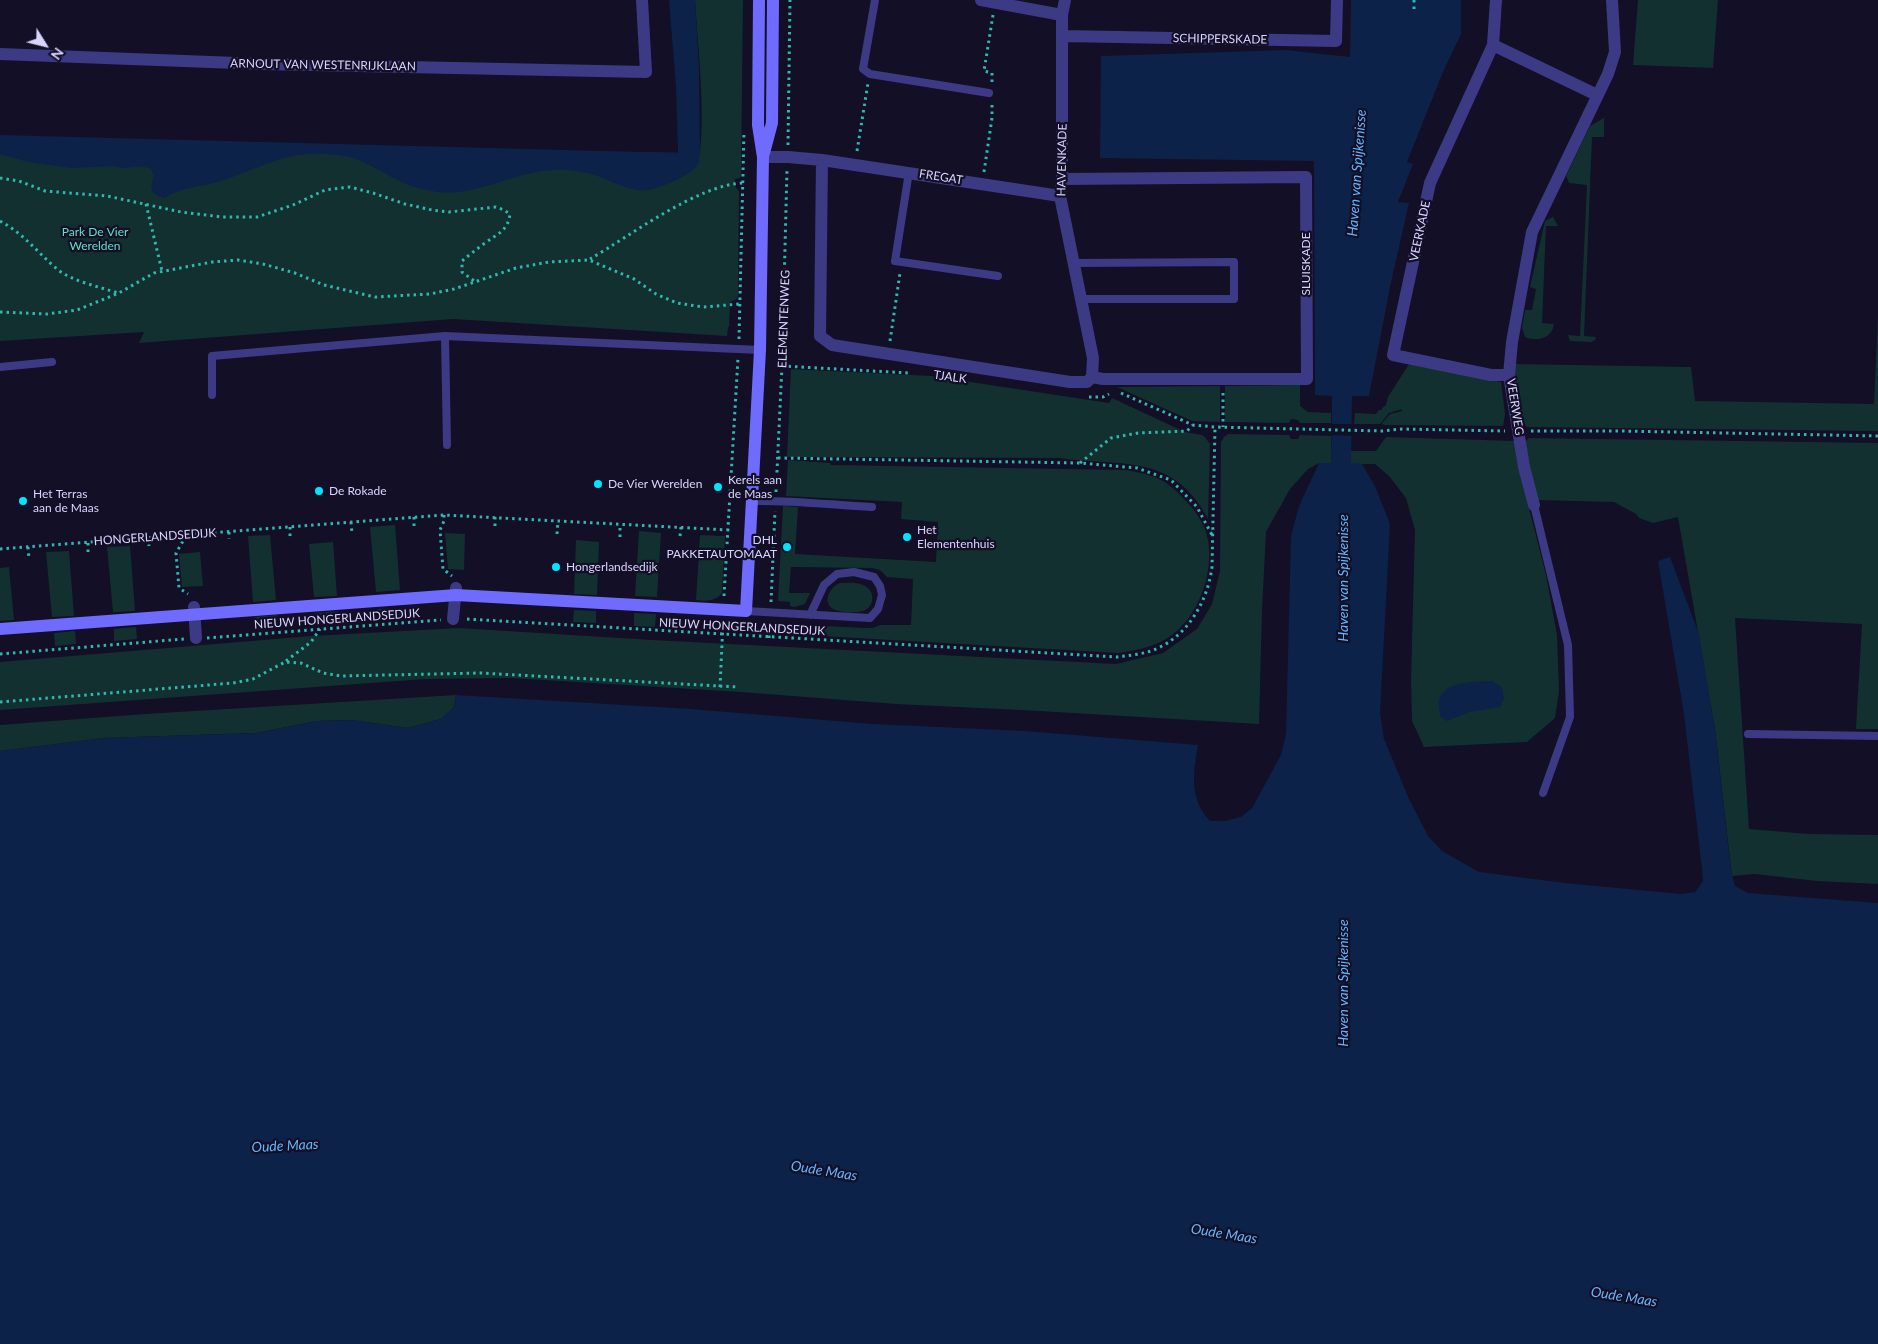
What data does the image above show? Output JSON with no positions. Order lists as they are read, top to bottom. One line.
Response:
{"streets":{"street":["SCHIPPERSKADE","ARNOUT VAN WESTENRIJKLAAN","HAVENKADE","FREGAT","VEERKADE","SLUISKADE","ELEMENTENWEG","TJALK","VEERWEG"],"path":["HONGERLANDSEDIJK","NIEUW HONGERLANDSEDIJK"]},"crossings":[["SCHIPPERSKADE","HAVENKADE"],["HAVENKADE","FREGAT"],["HAVENKADE","SLUISKADE"],["HAVENKADE","TJALK"],["FREGAT","ELEMENTENWEG"],["FREGAT","TJALK"],["VEERKADE","VEERWEG"],["SLUISKADE","TJALK"],["ELEMENTENWEG","NIEUW HONGERLANDSEDIJK"]],"water":["Haven van Spijkenisse","Oude Maas"],"parks":["Park De Vier Werelden"],"places":["De Vier Werelden","Kerels aan de Maas","De Rokade","Het Terras aan de Maas","Het Elementenhuis","DHL PAKKETAUTOMAAT","Hongerlandsedijk"],"north":"bottom right"}
